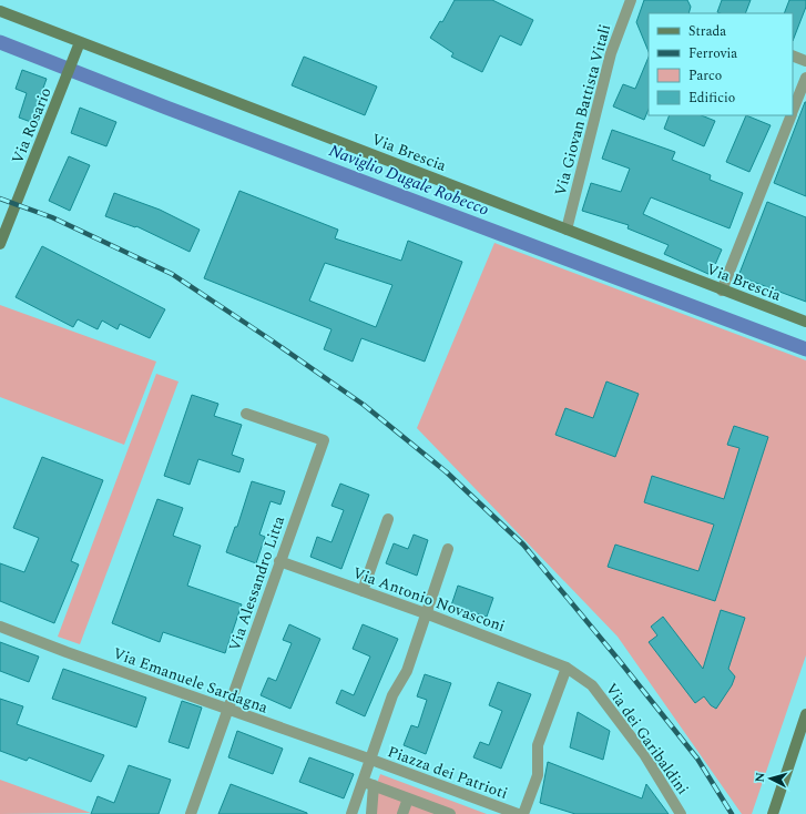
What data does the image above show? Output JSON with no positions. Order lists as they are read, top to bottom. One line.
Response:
{"streets":{"main road":["Via Rosario","Via Brescia"],"street":["Via Giovan Battista Vitali","Via Alessandro Litta","Via Antonio Novasconi","Via Emanuele Sardagna","Via dei Garibaldini","Piazza dei Patrioti"]},"crossings":[["Via Giovan Battista Vitali","Via Brescia"],["Via Rosario","Via Brescia"],["Via Alessandro Litta","Via Antonio Novasconi"],["Via Alessandro Litta","Via Emanuele Sardagna"],["Via Antonio Novasconi","Via dei Garibaldini"],["Via Emanuele Sardagna","Piazza dei Patrioti"]],"water":["Naviglio Dugale Robecco"],"legend":["Strada","Ferrovia","Parco","Edificio"],"north":"left"}
